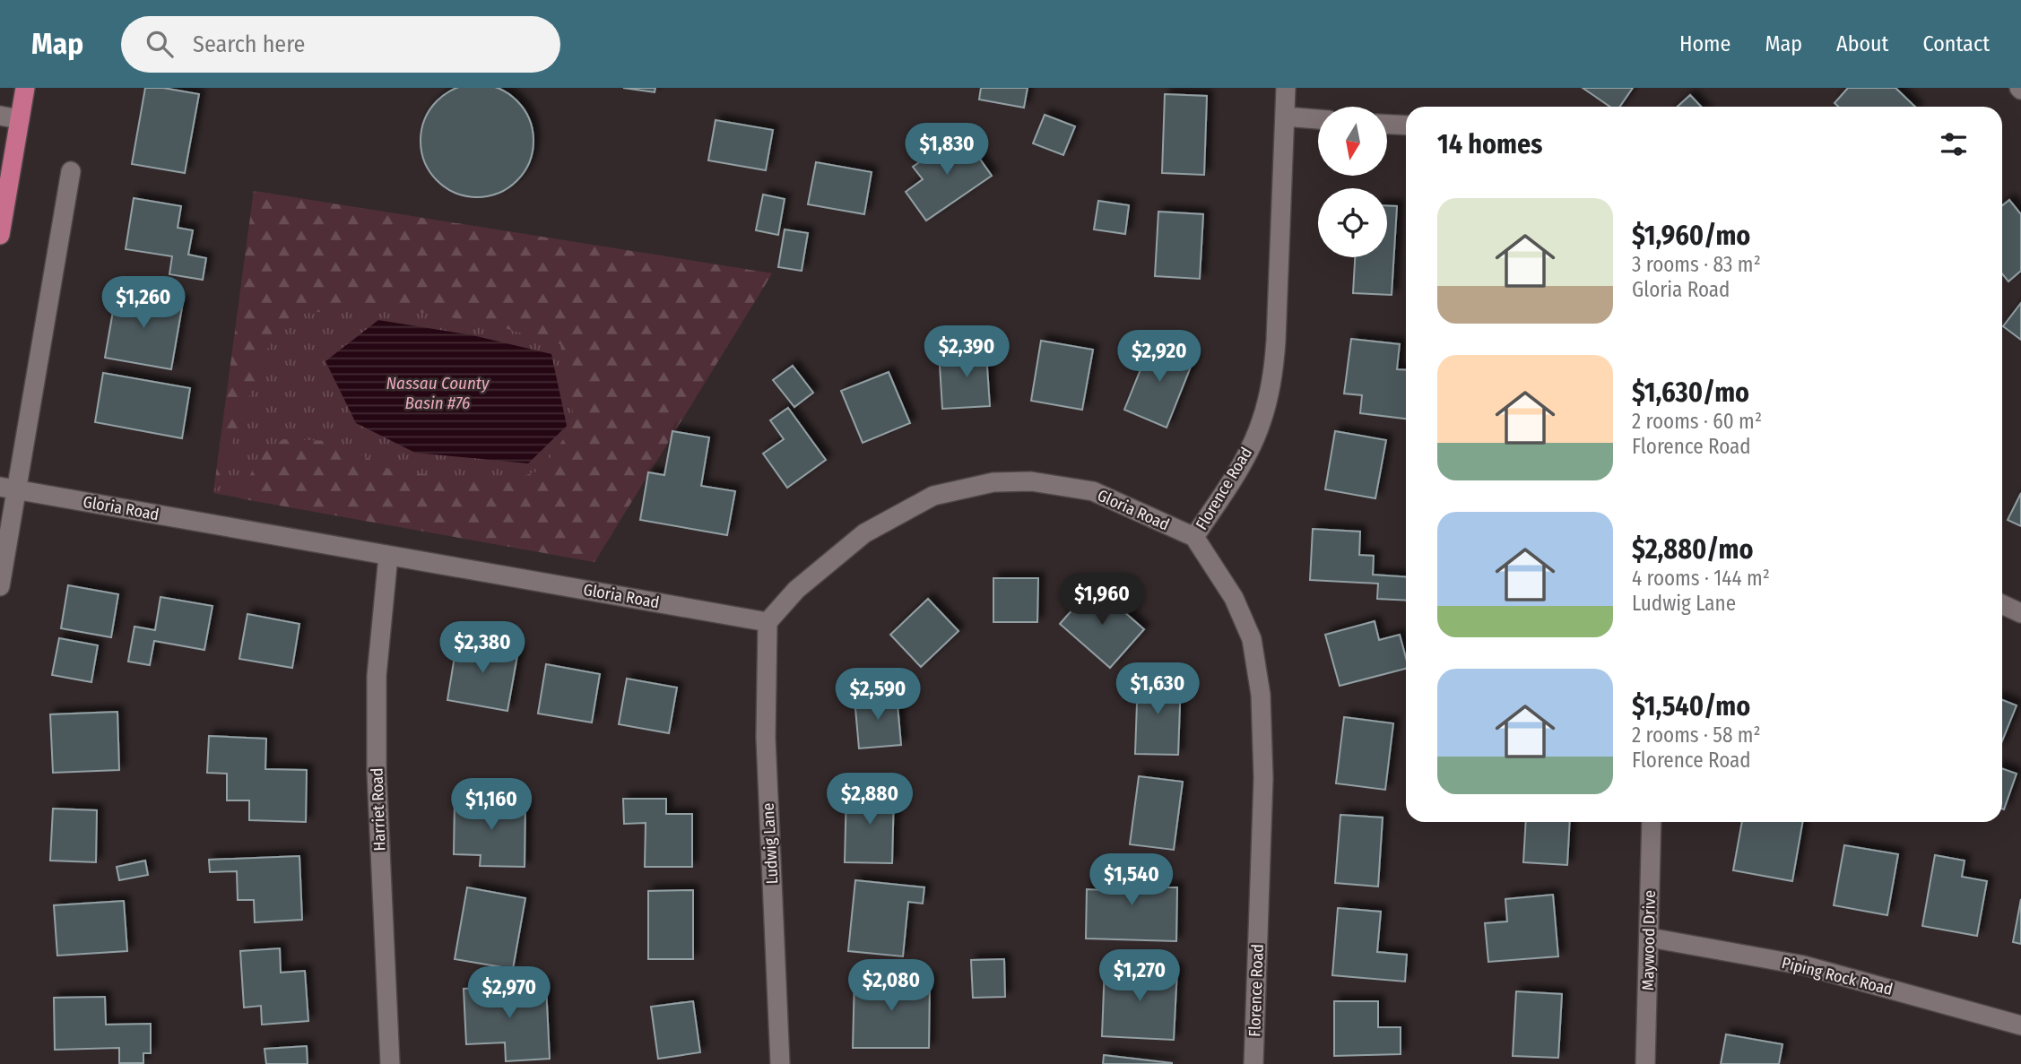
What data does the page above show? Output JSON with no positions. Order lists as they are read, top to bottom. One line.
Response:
{"streets":{"street":["Florence Road","Gloria Road","Harriet Road","Ludwig Lane","Maywood Drive","Piping Rock Road"]},"crossings":[["Florence Road","Gloria Road"],["Gloria Road","Harriet Road"],["Gloria Road","Ludwig Lane"],["Maywood Drive","Piping Rock Road"]],"water":["Nassau County Basin #76"],"north":"bottom","page":{"header":"Map","search":"Search here","nav":["Home","Map","About","Contact"],"heading":"14 homes","price":["$1,830","$1,260","$2,390","$2,920","$1,960","$2,380","$1,630","$2,590","$2,880","$1,160","$1,540","$1,270","$2,080","$2,970"],"list":[{"name":"$1,960/mo","note":"3 rooms · 83 m² · Gloria Road"},{"name":"$1,630/mo","note":"2 rooms · 60 m² · Florence Road"},{"name":"$2,880/mo","note":"4 rooms · 144 m² · Ludwig Lane"},{"name":"$1,540/mo","note":"2 rooms · 58 m² · Florence Road"}]}}
